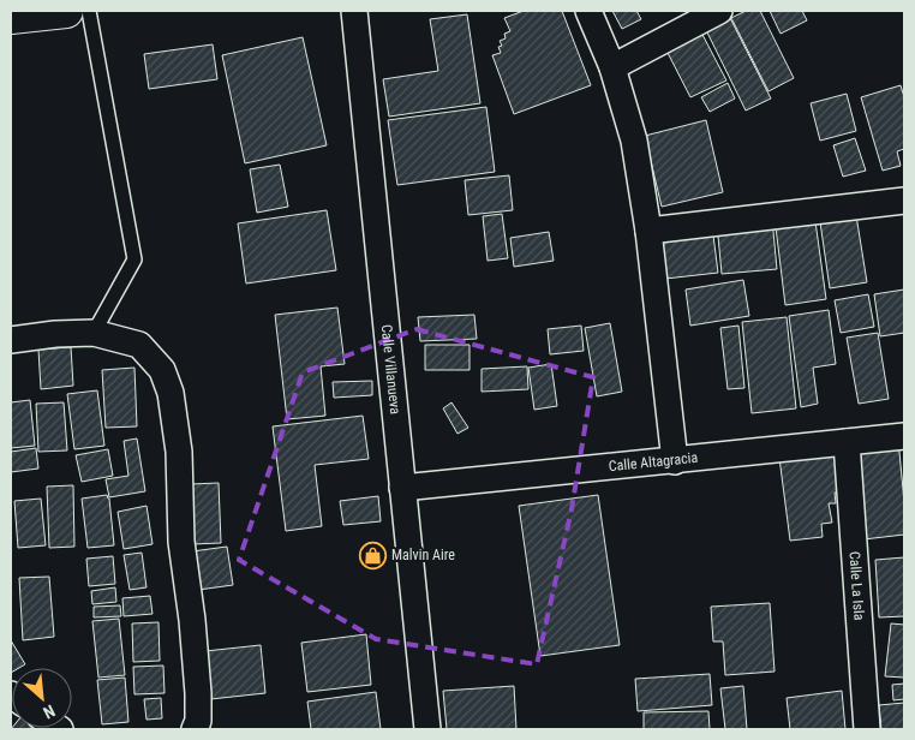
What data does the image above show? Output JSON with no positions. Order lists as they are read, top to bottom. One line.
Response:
{"streets":{"street":["Calle Villanueva","Calle Altagracia","Calle La Isla"]},"crossings":[["Calle Villanueva","Calle Altagracia"],["Calle Altagracia","Calle La Isla"]],"places":{"shop":["Malvin Aire"]},"north":"bottom right"}
